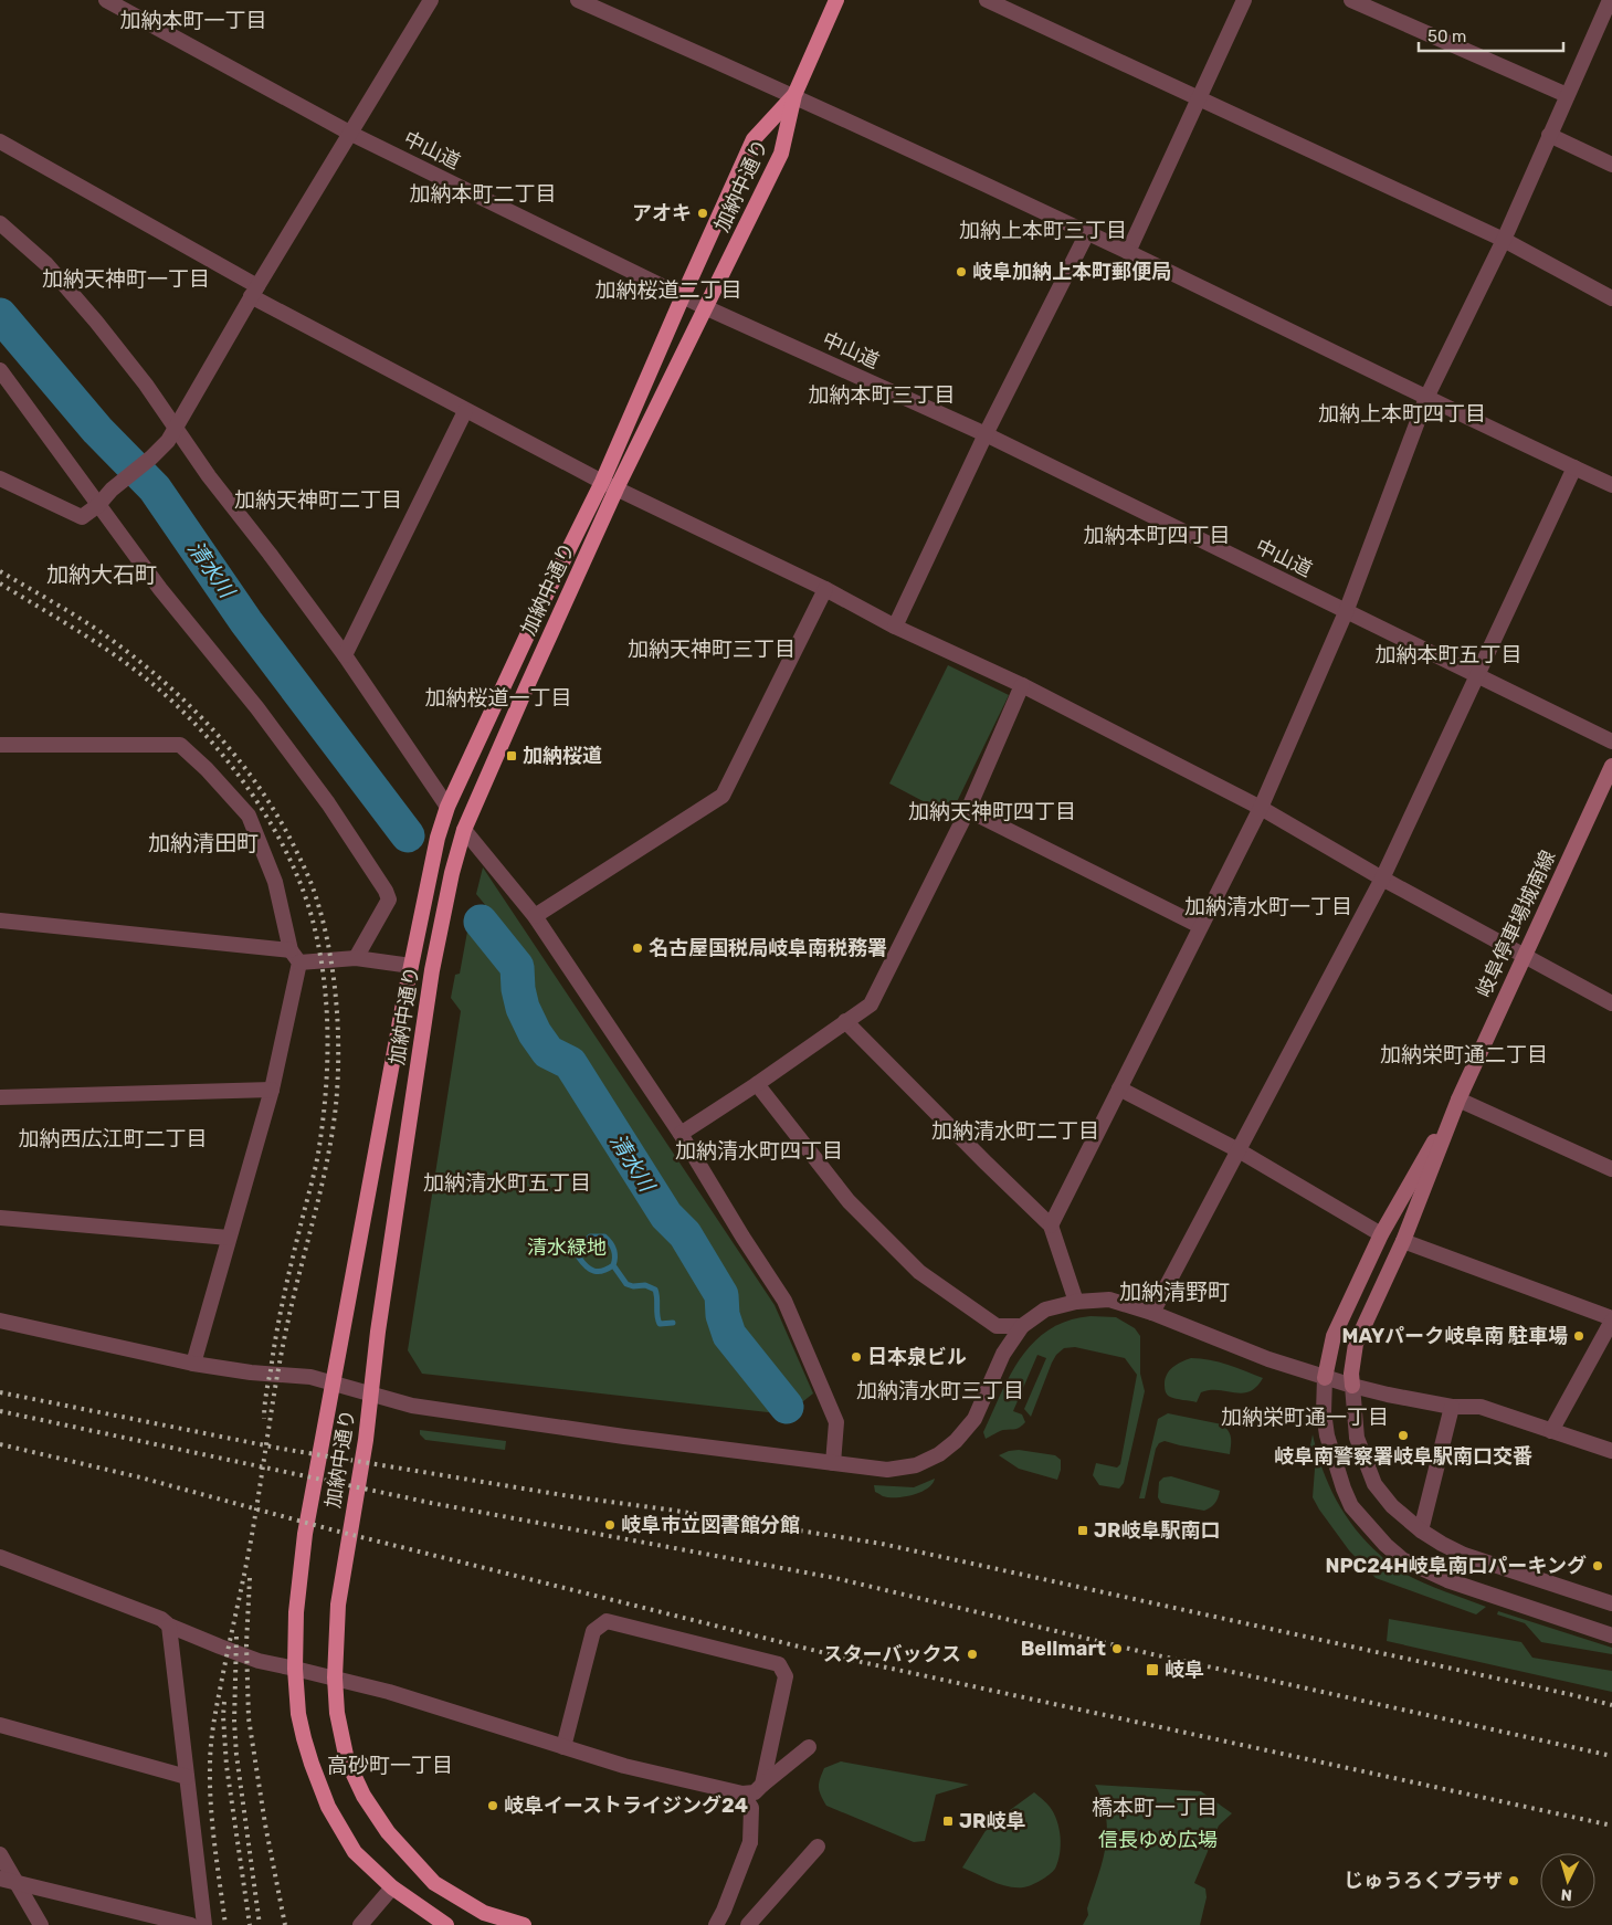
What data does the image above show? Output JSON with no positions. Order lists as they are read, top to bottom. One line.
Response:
{"streets":{"highway":["加納中通り"],"main road":["岐阜停車場城南線"],"street":["中山道"]},"crossings":[["中山道","加納中通り"]],"districts":["加納本町一丁目","加納本町二丁目","加納上本町三丁目","加納天神町一丁目","加納桜道二丁目","加納本町三丁目","加納上本町四丁目","加納天神町二丁目","加納本町四丁目","加納大石町","加納天神町三丁目","加納本町五丁目","加納桜道一丁目","加納天神町四丁目","加納清田町","加納清水町一丁目","加納栄町通二丁目","加納清水町二丁目","加納西広江町二丁目","加納清水町四丁目","加納清水町五丁目","加納清野町","加納清水町三丁目","加納栄町通一丁目","高砂町一丁目","橋本町一丁目"],"water":["清水川"],"parks":["清水緑地","信長ゆめ広場"],"places":{"other":["アオキ","岐阜加納上本町郵便局","名古屋国税局岐阜南税務署","MAYパーク岐阜南 駐車場","日本泉ビル","岐阜南警察署岐阜駅南口交番","岐阜市立図書館分館","NPC24H岐阜南口パーキング","Bellmart","スターバックス","岐阜イーストライジング24","じゅうろくプラザ"],"transit":["加納桜道","JR岐阜駅南口","岐阜","JR岐阜"]},"scale_bar":"50 m","north":"bottom"}
